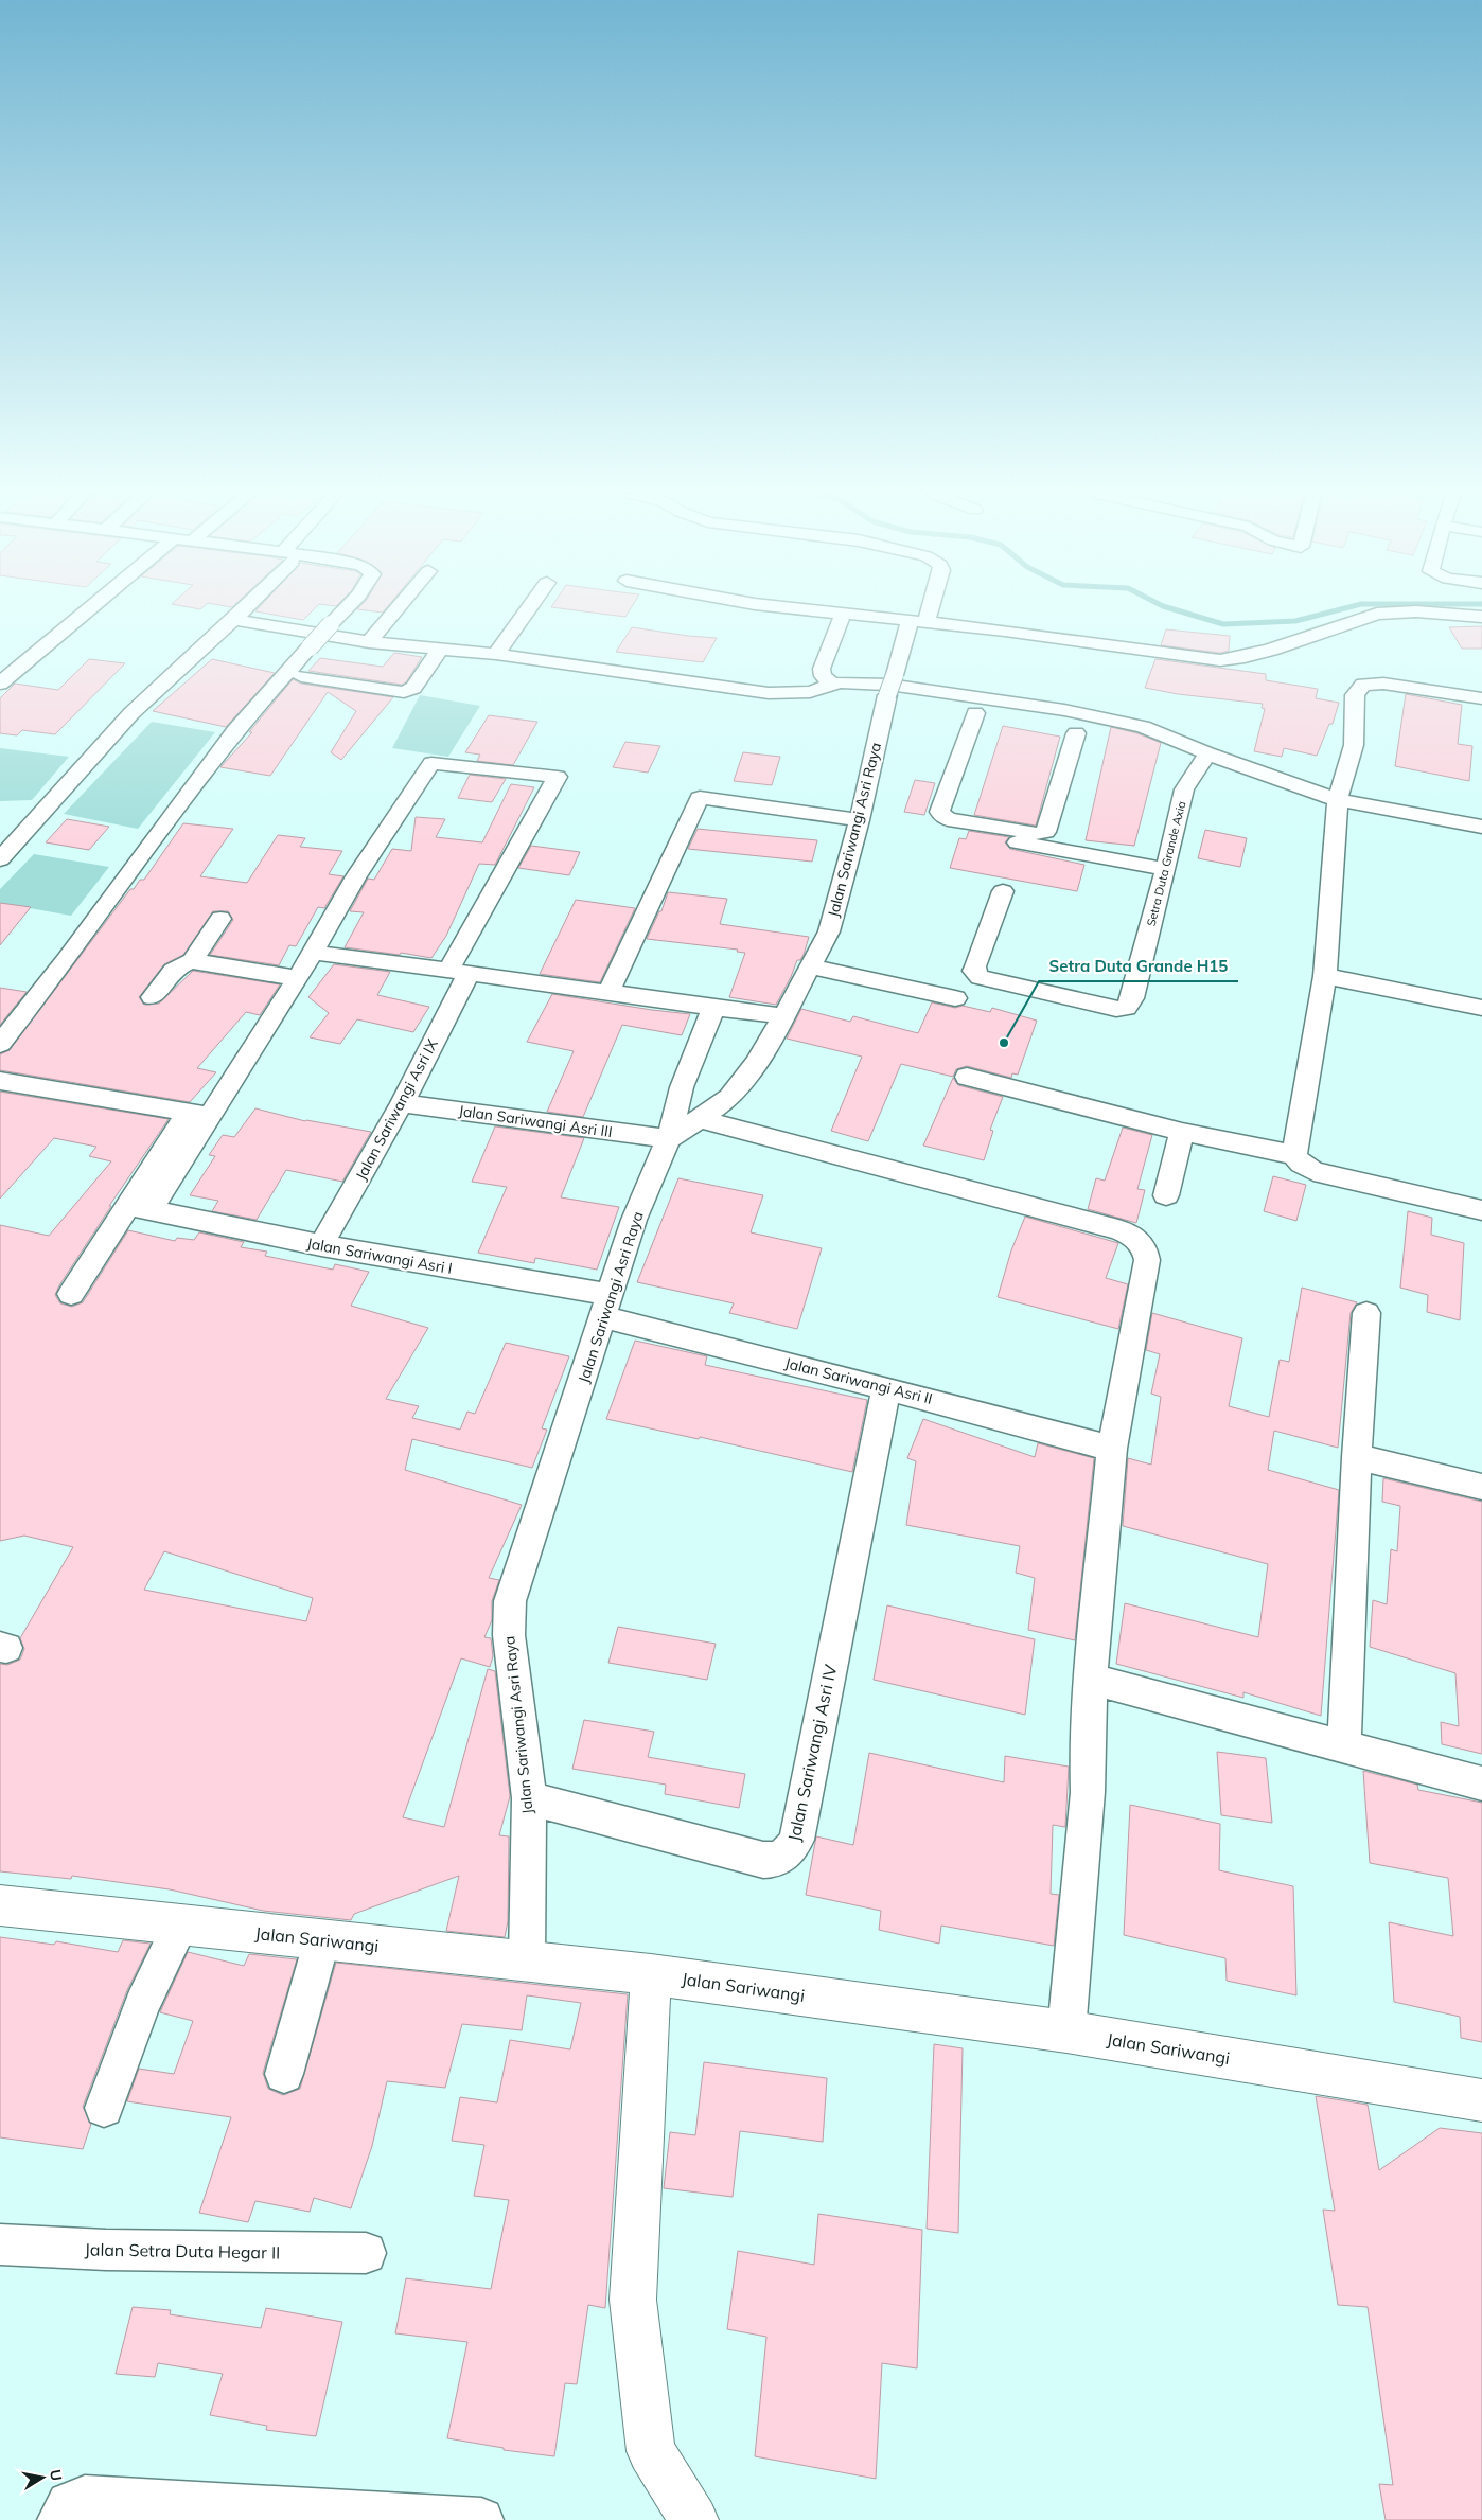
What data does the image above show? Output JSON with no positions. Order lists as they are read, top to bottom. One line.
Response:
{"streets":{"street":["Jalan Sariwangi Asri Raya","Setra Duta Grande Axia","Jalan Sariwangi Asri IX","Jalan Sariwangi Asri III","Jalan Sariwangi Asri I","Jalan Sariwangi Asri II","Jalan Sariwangi Asri IV","Jalan Sariwangi","Jalan Setra Duta Hegar II"]},"crossings":[["Jalan Sariwangi Asri Raya","Jalan Sariwangi Asri III"],["Jalan Sariwangi Asri Raya","Jalan Sariwangi Asri I"],["Jalan Sariwangi Asri Raya","Jalan Sariwangi Asri II"],["Jalan Sariwangi Asri Raya","Jalan Sariwangi Asri IV"],["Jalan Sariwangi Asri Raya","Jalan Sariwangi"],["Jalan Sariwangi Asri IX","Jalan Sariwangi Asri III"],["Jalan Sariwangi Asri IX","Jalan Sariwangi Asri I"],["Jalan Sariwangi Asri I","Jalan Sariwangi Asri II"],["Jalan Sariwangi Asri II","Jalan Sariwangi Asri IV"]],"places":["Setra Duta Grande H15"],"north":"right"}
